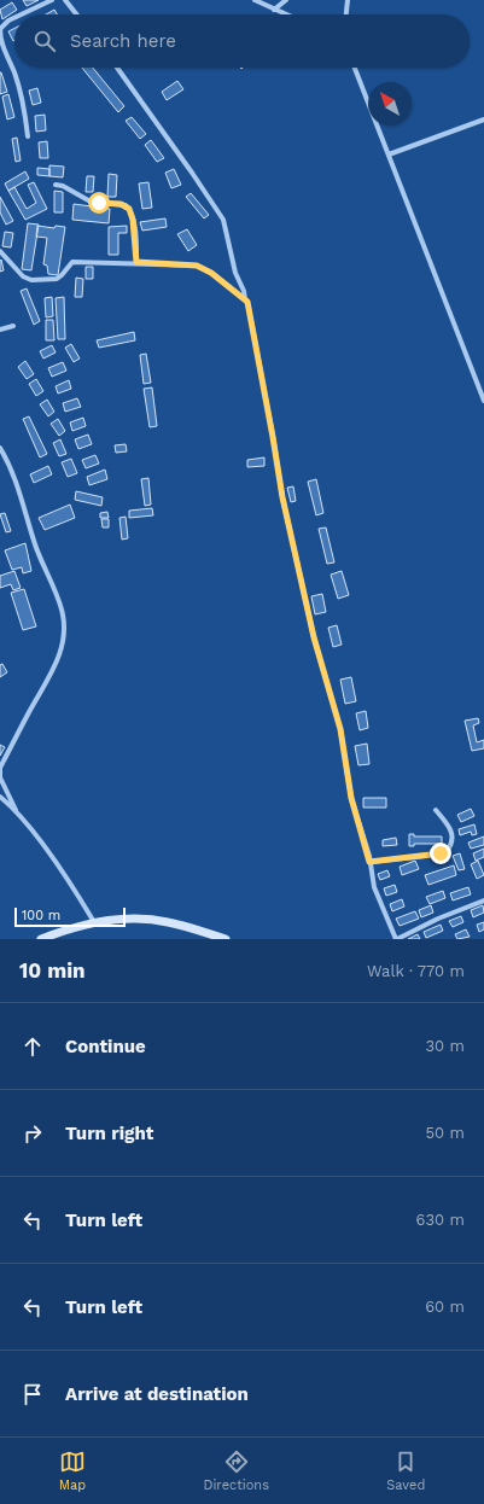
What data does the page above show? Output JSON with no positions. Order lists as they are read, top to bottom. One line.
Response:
{"scale_bar":"100 m","north":"top left","page":{"search":"Search here","scale":"100 m","heading":["10 min","Walk · 770 m"],"list":[["Continue","30 m"],["Turn right","50 m"],["Turn left","630 m"],["Turn left","60 m"],"Arrive at destination"],"nav":["Map","Directions","Saved"]}}
